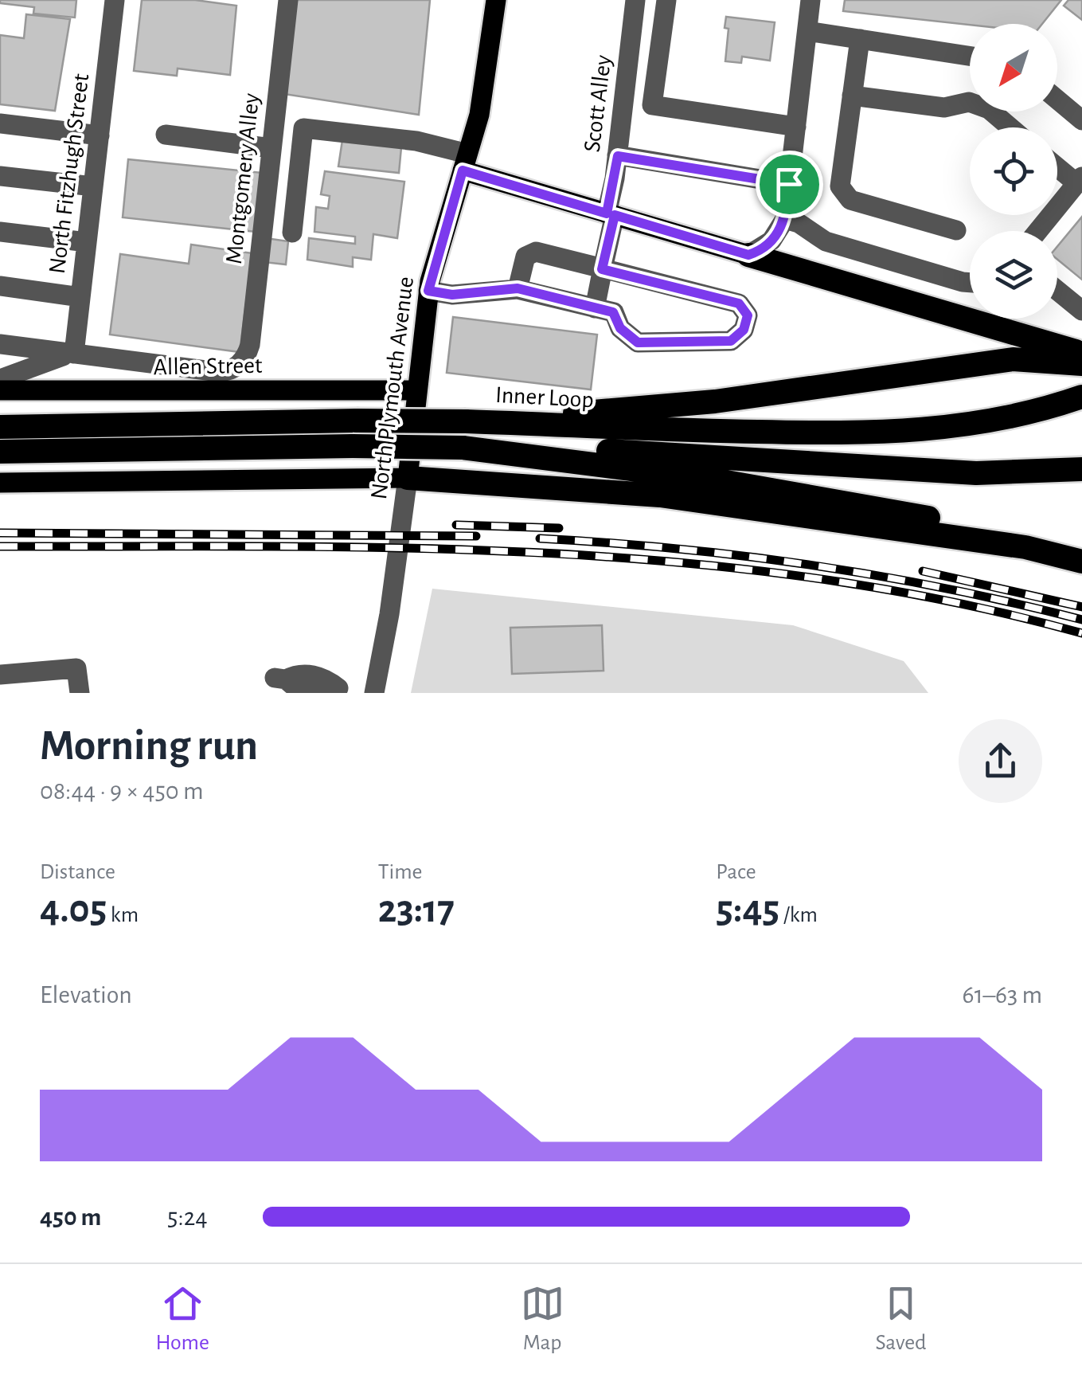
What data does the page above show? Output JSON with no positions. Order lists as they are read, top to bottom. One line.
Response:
{"streets":{"highway":["Inner Loop"],"main road":["Allen Street","North Plymouth Avenue"],"street":["Scott Alley","North Fitzhugh Street","Montgomery Alley"]},"crossings":[["North Fitzhugh Street","Allen Street"],["Montgomery Alley","Allen Street"],["Allen Street","North Plymouth Avenue"]],"north":"bottom left","page":{"heading":["Morning run","08:44 · 9 × 450 m"],"stats":[["Distance","4.05 km"],["Time","23:17"],["Pace","5:45 /km"]],"chart":["Elevation","61–63 m"],"list":[{"name":"450 m","note":"5:24"}],"tabs":["Home","Map","Saved"]}}
